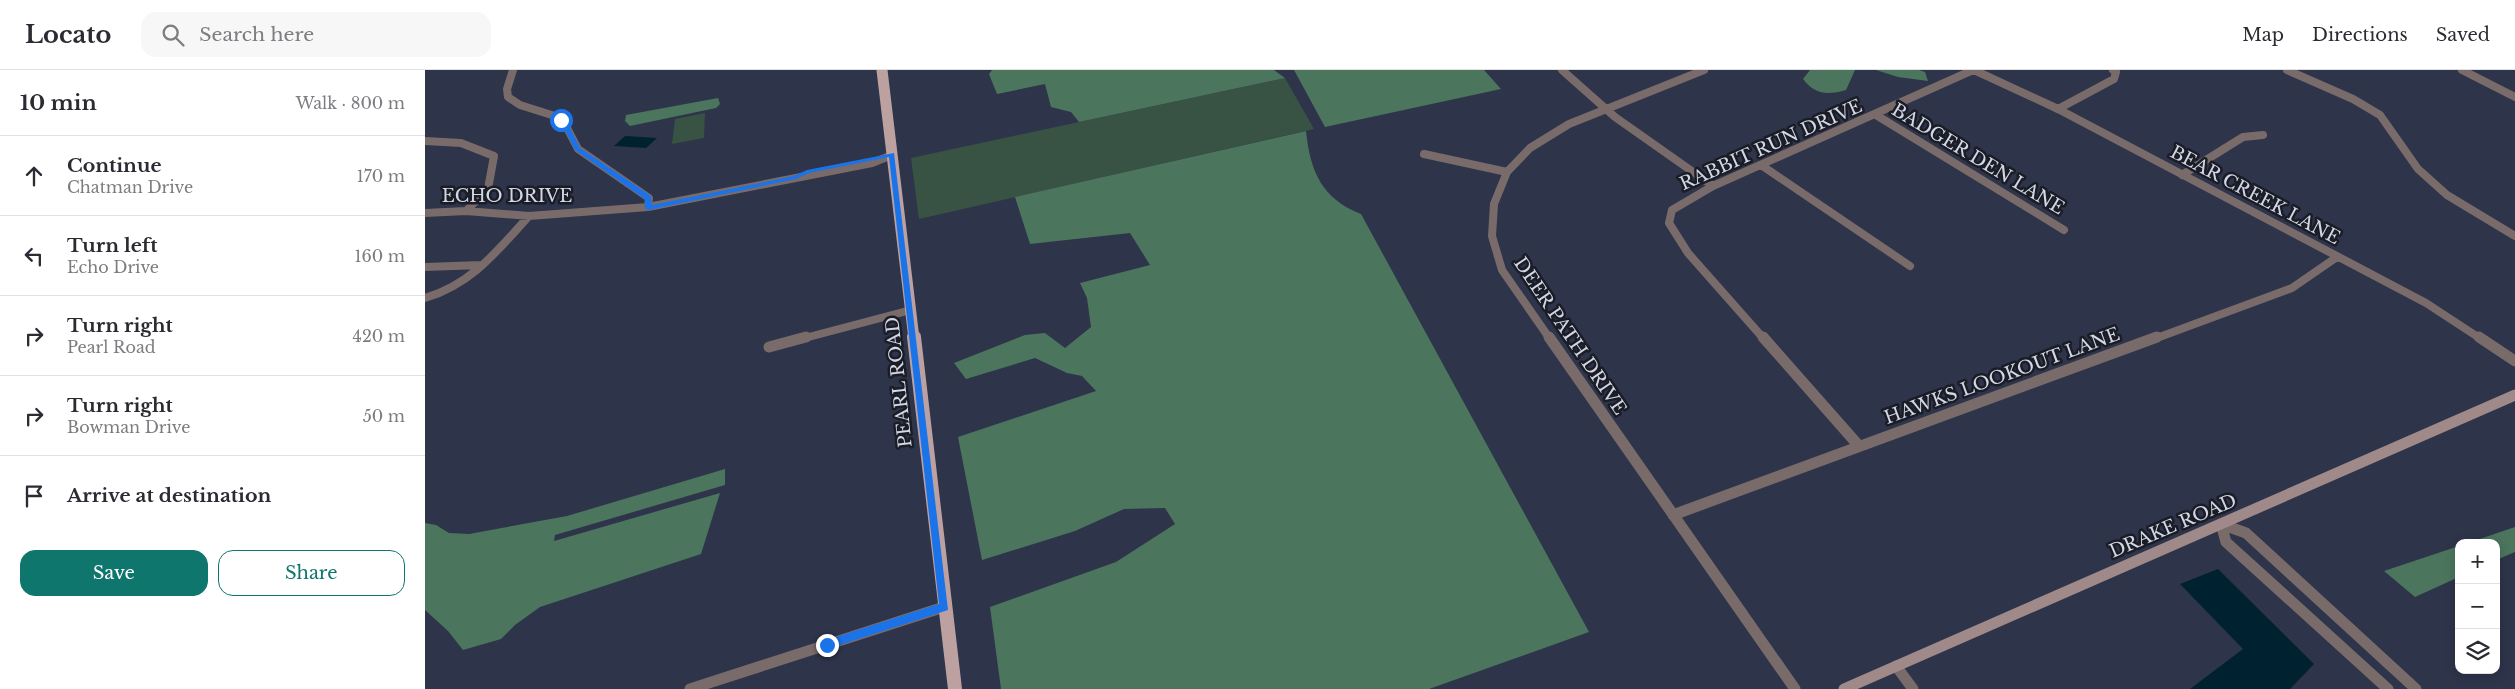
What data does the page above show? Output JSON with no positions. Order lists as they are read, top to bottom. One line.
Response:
{"streets":{"main road":["PEARL ROAD"],"street":["RABBIT RUN DRIVE","BADGER DEN LANE","BEAR CREEK LANE","ECHO DRIVE","DEER PATH DRIVE","HAWKS LOOKOUT LANE","DRAKE ROAD"]},"crossings":[["RABBIT RUN DRIVE","BADGER DEN LANE"],["RABBIT RUN DRIVE","BEAR CREEK LANE"],["RABBIT RUN DRIVE","HAWKS LOOKOUT LANE"],["BEAR CREEK LANE","HAWKS LOOKOUT LANE"],["ECHO DRIVE","PEARL ROAD"],["DEER PATH DRIVE","HAWKS LOOKOUT LANE"]],"page":{"header":"Locato","search":"Search here","nav":["Map","Directions","Saved"],"heading":["10 min","Walk · 800 m"],"list":[["Continue","Chatman Drive","170 m"],["Turn left","Echo Drive","160 m"],["Turn right","Pearl Road","420 m"],["Turn right","Bowman Drive","50 m"],"Arrive at destination"],"buttons":["Save","Share"],"map_buttons":["+","−"]}}
